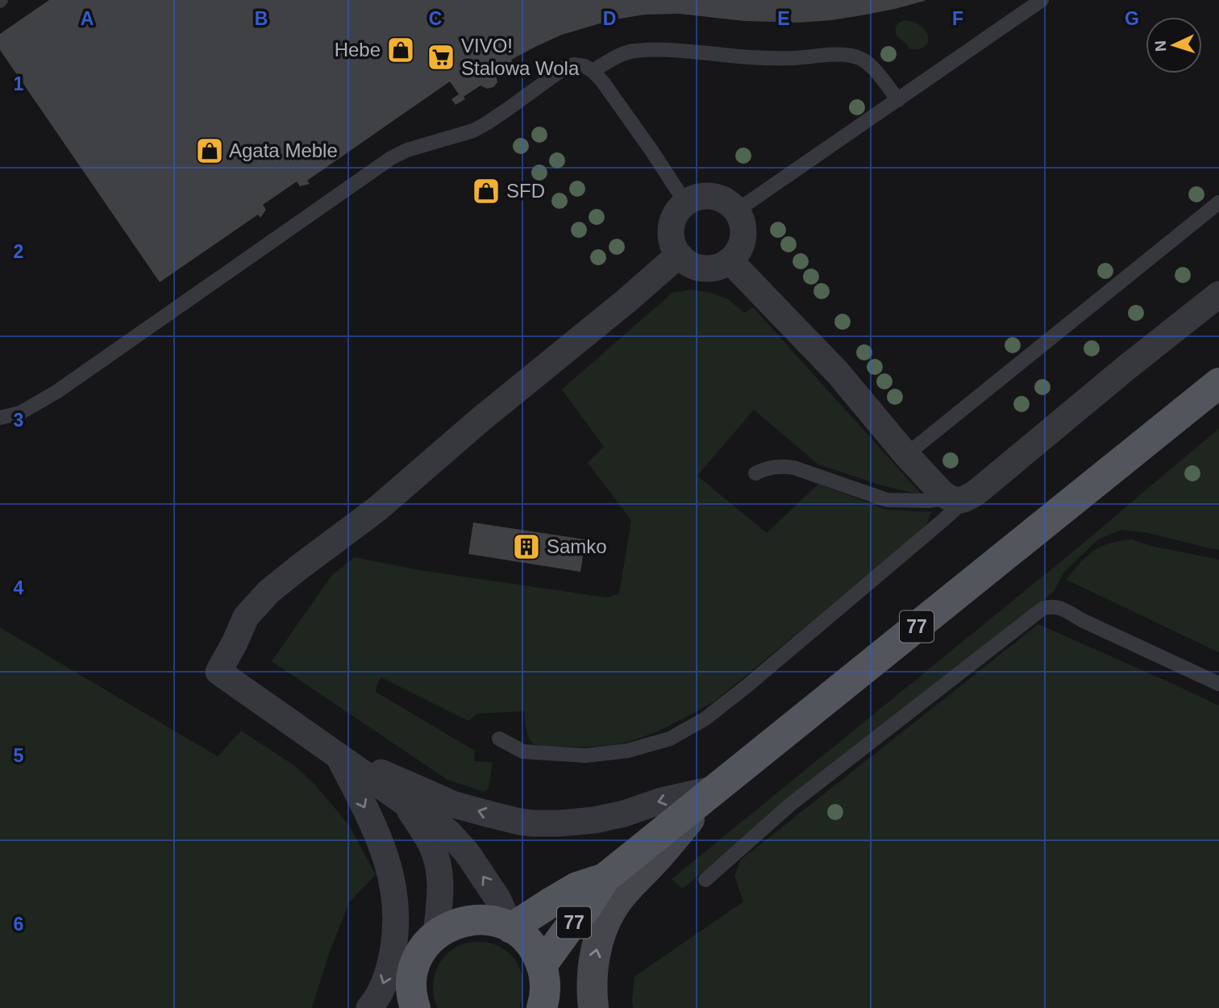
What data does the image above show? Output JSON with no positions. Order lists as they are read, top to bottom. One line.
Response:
{"streets":{"main road":["77"]},"places":{"shop":["Hebe","Agata Meble","SFD"],"supermarket":["VIVO! Stalowa Wola"],"building":["Samko"]},"north":"left","grid":{"columns":["A","B","C","D","E","F","G"],"rows":["1","2","3","4","5","6"]}}
